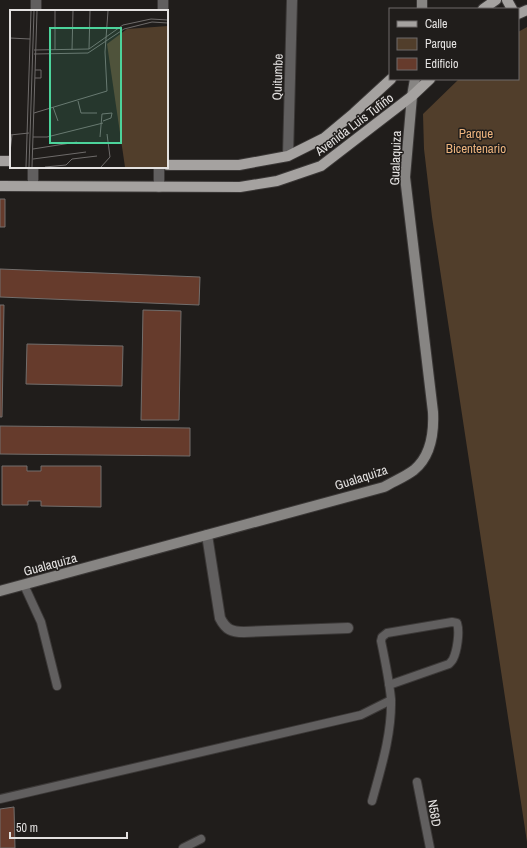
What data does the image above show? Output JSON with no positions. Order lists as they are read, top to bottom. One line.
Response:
{"streets":{"main road":["Avenida Luis Tufiño"],"street":["Quitumbe","Gualaquiza"],"lane":["N58D"]},"crossings":[["Quitumbe","Avenida Luis Tufiño"],["Avenida Luis Tufiño","Gualaquiza"]],"parks":["Parque Bicentenario"],"legend":["Calle","Parque","Edificio"],"scale_bar":"50 m"}
